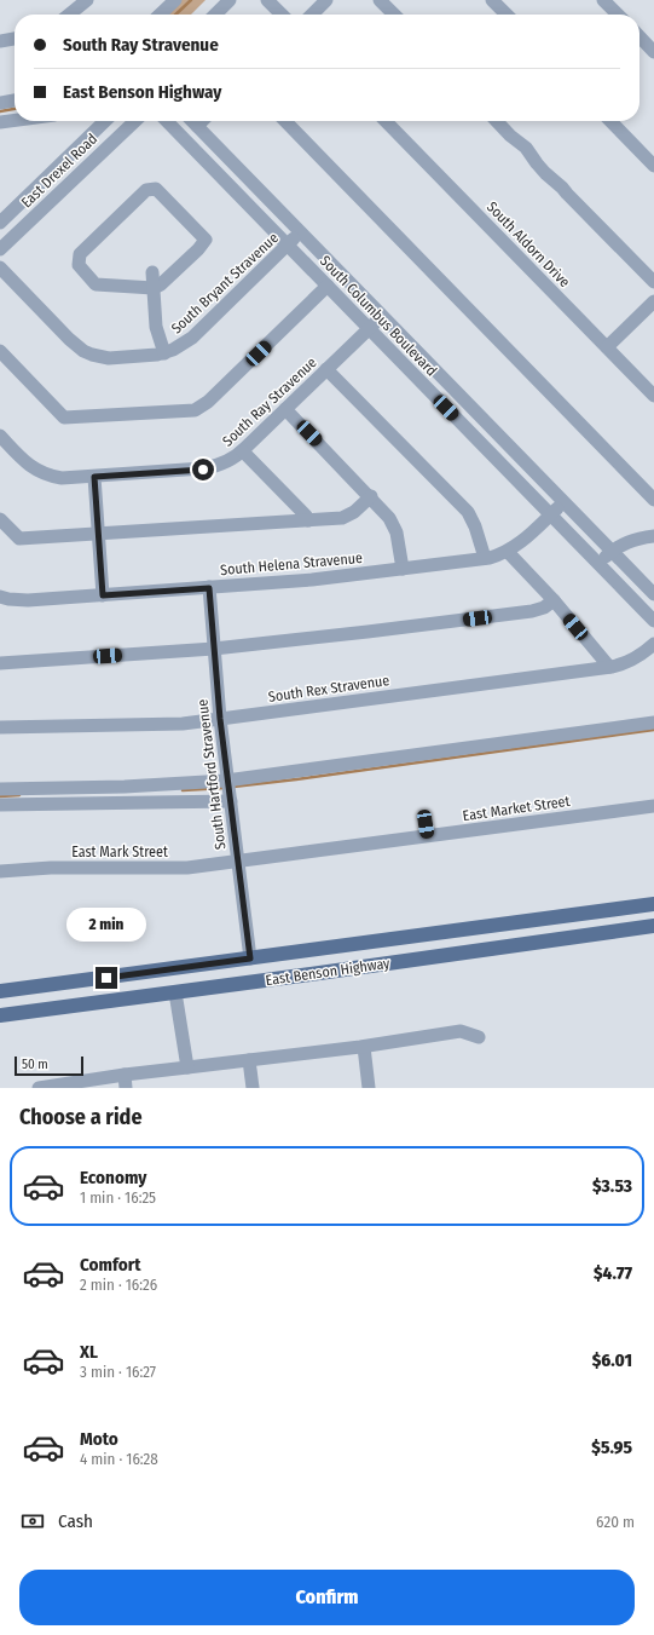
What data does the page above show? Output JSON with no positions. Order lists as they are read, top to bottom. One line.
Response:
{"streets":{"main road":["East Benson Highway"],"street":["East Drexel Road","South Aldorn Drive","South Bryant Stravenue","South Columbus Boulevard","South Ray Stravenue","South Helena Stravenue","South Rex Stravenue","South Hartford Stravenue","East Market Street","East Mark Street"]},"crossings":[["South Bryant Stravenue","South Columbus Boulevard"],["South Columbus Boulevard","South Ray Stravenue"],["South Columbus Boulevard","South Helena Stravenue"],["South Helena Stravenue","South Hartford Stravenue"],["South Rex Stravenue","South Hartford Stravenue"],["South Hartford Stravenue","East Market Street"],["South Hartford Stravenue","East Mark Street"],["South Hartford Stravenue","East Benson Highway"],["East Market Street","East Mark Street"]],"scale_bar":"50 m","page":{"banner":["South Ray Stravenue","East Benson Highway"],"bubble":"2 min","scale":"50 m","heading":"Choose a ride","list":[{"name":"Economy","note":"1 min · 16:25","value":"$3.53"},{"name":"Comfort","note":"2 min · 16:26","value":"$4.77"},{"name":"XL","note":"3 min · 16:27","value":"$6.01"},{"name":"Moto","note":"4 min · 16:28","value":"$5.95"}],"pay":["Cash","620 m"],"buttons":"Confirm"}}
